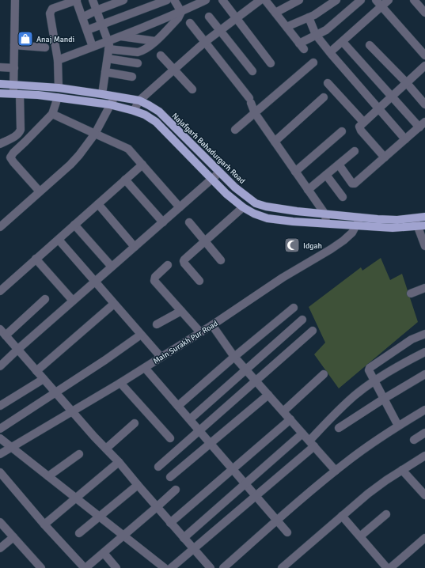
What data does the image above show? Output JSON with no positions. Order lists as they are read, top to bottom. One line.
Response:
{"streets":{"main road":["Najafgarh Bahadurgarh Road"],"street":["Main Surakh Pur Road"]},"crossings":[["Najafgarh Bahadurgarh Road","Main Surakh Pur Road"]],"places":{"shop":["Anaj Mandi"],"mosque":["Idgah"]}}
